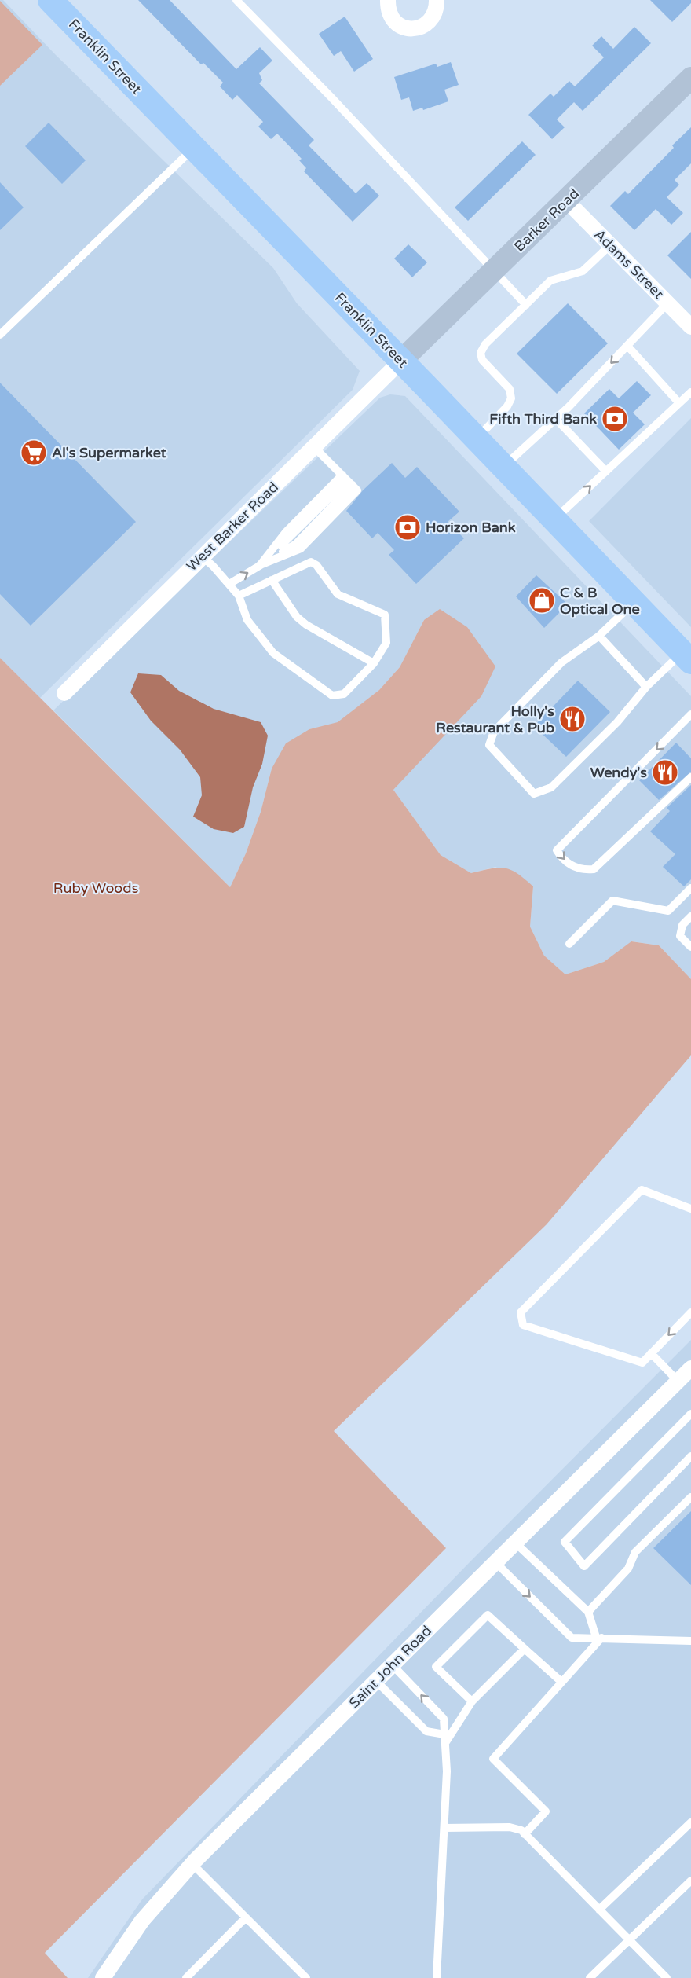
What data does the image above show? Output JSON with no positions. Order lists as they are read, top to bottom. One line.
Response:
{"streets":{"main road":["Franklin Street"],"street":["Barker Road","Adams Street","West Barker Road","Saint John Road"]},"crossings":[["Franklin Street","Barker Road"],["Franklin Street","West Barker Road"],["Barker Road","Adams Street"],["Barker Road","West Barker Road"]],"parks":["Ruby Woods"],"places":{"bank":["Fifth Third Bank","Horizon Bank"],"supermarket":["Al's Supermarket"],"shop":["C & B Optical One"],"restaurant":["Holly's Restaurant & Pub","Wendy's"]}}
